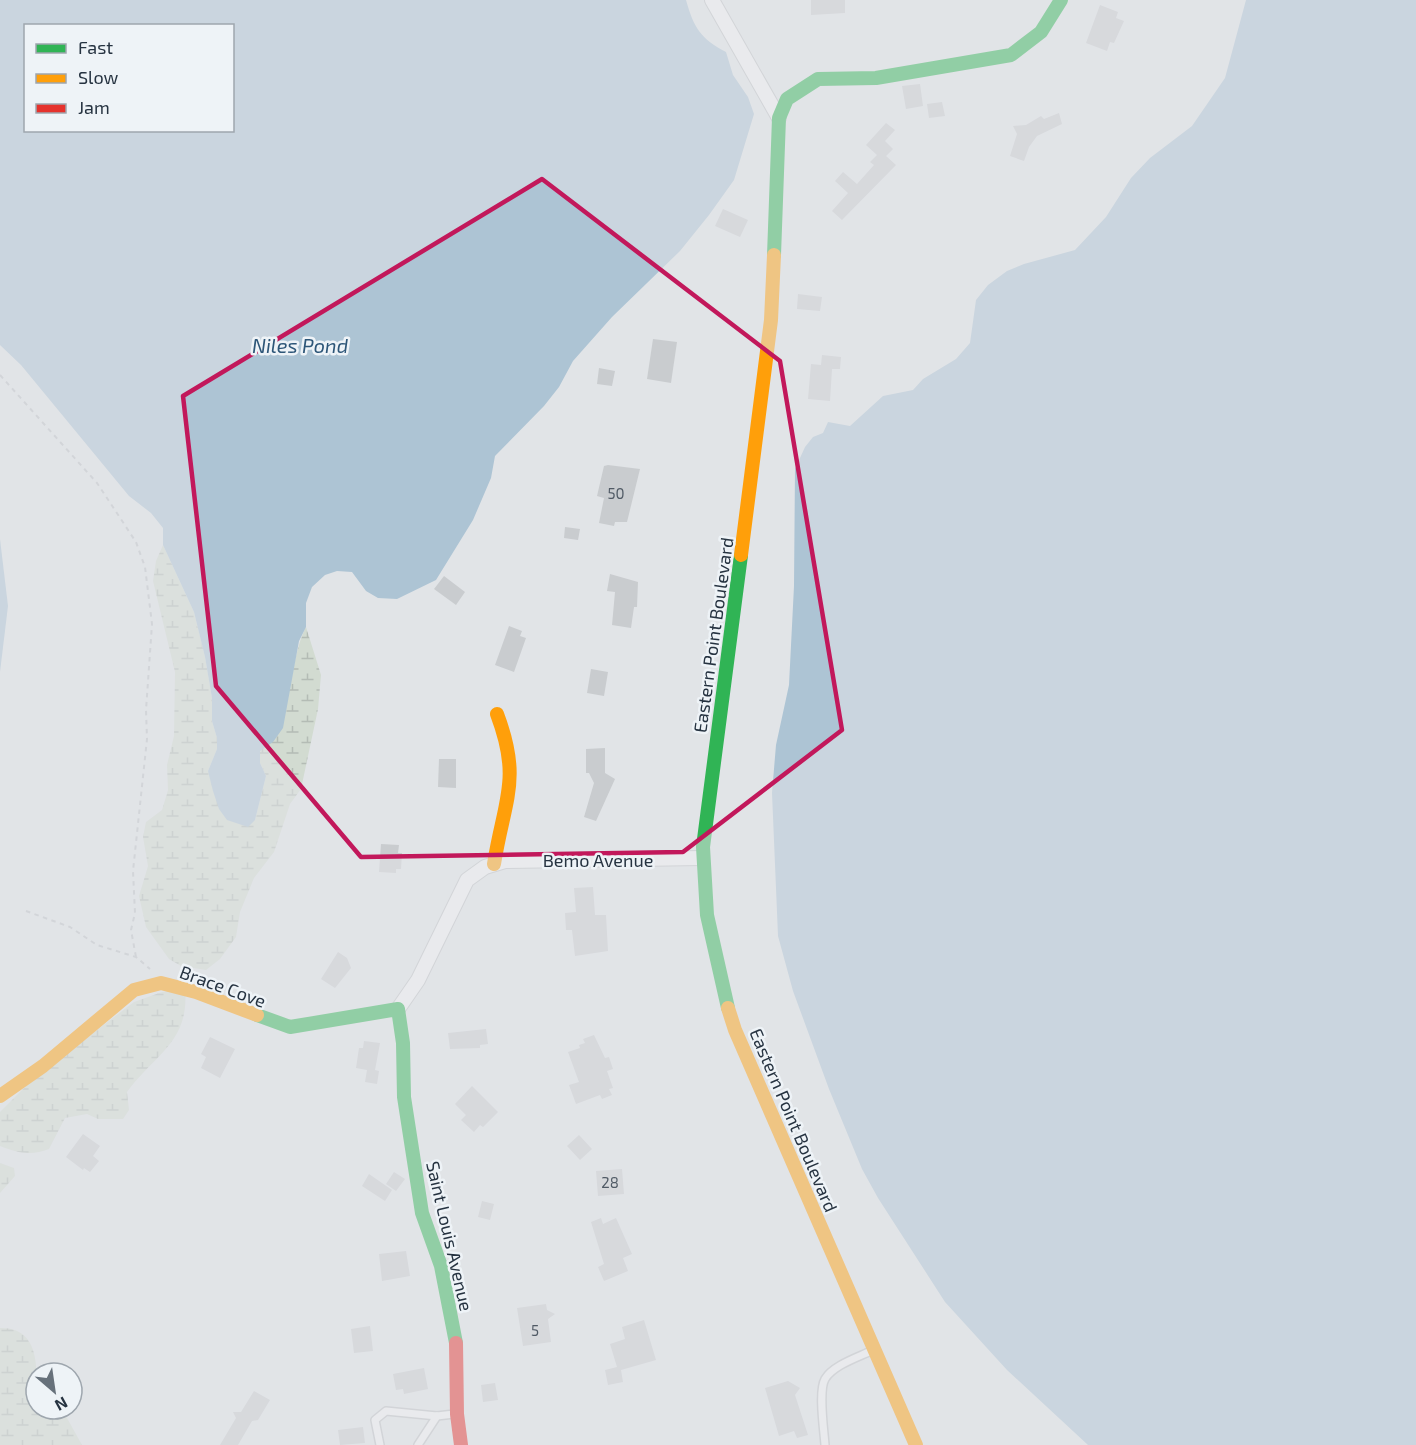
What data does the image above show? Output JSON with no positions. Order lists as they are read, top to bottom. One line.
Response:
{"streets":{"street":["Eastern Point Boulevard","Bemo Avenue","Brace Cove","Saint Louis Avenue"]},"crossings":[["Eastern Point Boulevard","Bemo Avenue"],["Brace Cove","Saint Louis Avenue"]],"water":["Niles Pond"],"house_numbers":["50","28","5"],"legend":["Fast","Slow","Jam"],"north":"bottom right"}
